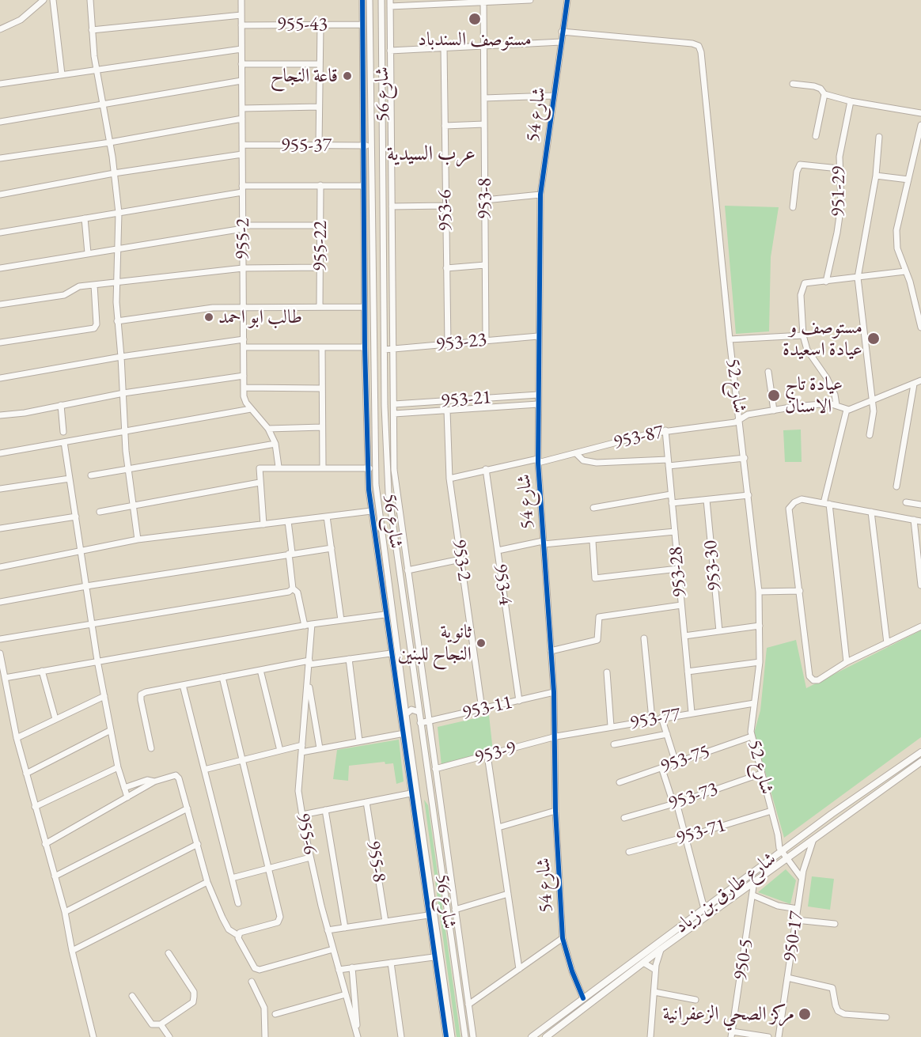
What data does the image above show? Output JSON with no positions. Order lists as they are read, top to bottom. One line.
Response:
{"streets":{"main road":["شارع طارق بن زياد"],"street":["955-43","شارع 56","شارع 54","955-37","951-29","953-8","953-6","955-2","955-22","953-23","شارع 52","953-21","953-87","953-2","953-30","953-28","953-4","953-11","953-77","953-9","953-75","953-73","953-71","955-6","955-8","950-17","950-5"]},"crossings":[["955-43","955-2"],["شارع 56","955-37"],["شارع 56","953-23"],["شارع 56","953-11"],["شارع 54","953-23"],["شارع 54","شارع 52"],["شارع 54","953-21"],["شارع 54","953-87"],["شارع 54","953-11"],["شارع 54","953-77"],["شارع 54","953-9"],["شارع 54","شارع طارق بن زياد"],["955-37","955-2"],["953-8","953-23"],["953-6","953-23"],["شارع 52","953-87"],["شارع 52","953-77"],["شارع 52","953-75"],["شارع 52","953-73"],["شارع 52","953-71"],["شارع 52","شارع طارق بن زياد"],["شارع 52","950-17"],["953-21","953-2"],["953-87","953-2"],["953-87","953-28"],["953-87","953-4"],["953-2","953-11"],["953-28","953-77"],["953-4","953-11"],["953-77","953-9"],["شارع طارق بن زياد","950-17"],["شارع طارق بن زياد","950-5"]],"districts":["عرب السيدية"],"places":["مستوصف السندباد","قاعة النجاح","طالب ابو احمد","مستوصف و عيادة اسعيدة","عيادة تاج الاسنان","ثانوية النجاح للبنين","مركز الصحي الزعفرانية"]}
